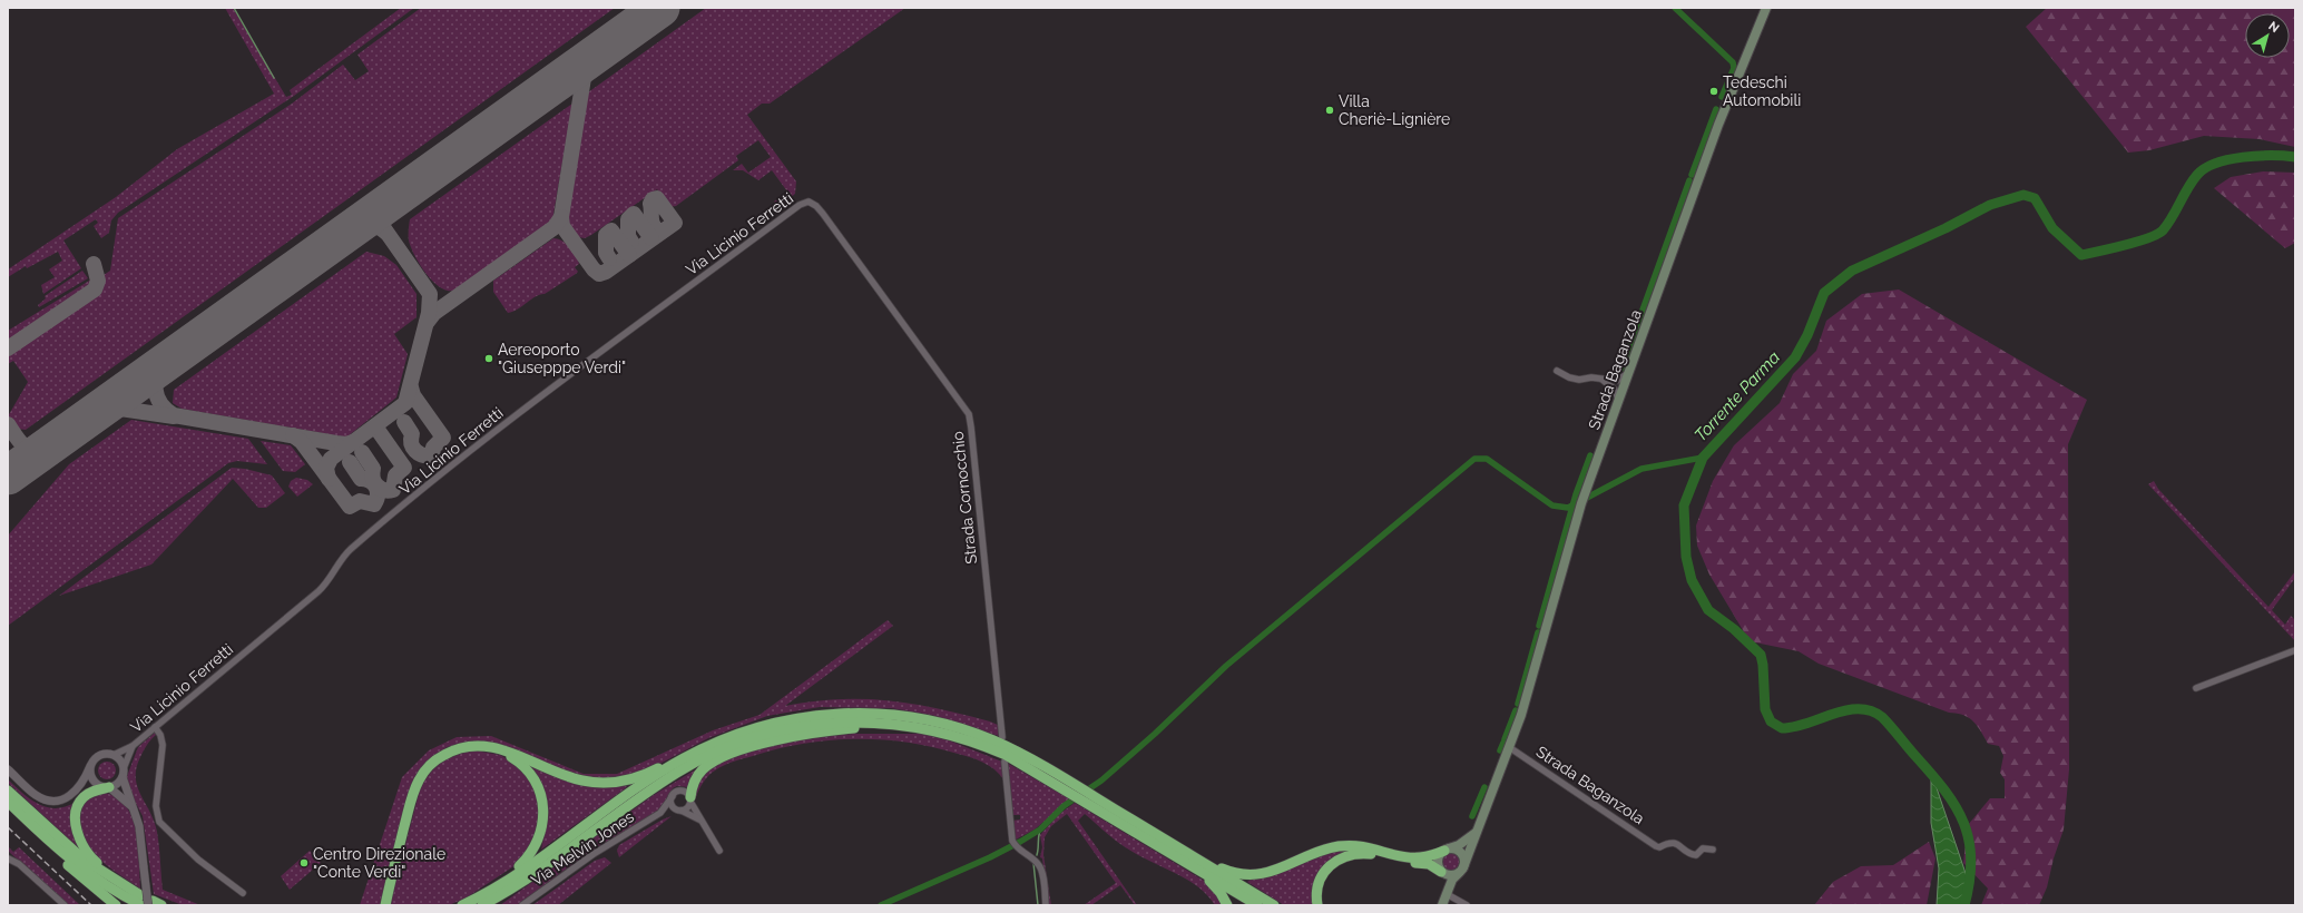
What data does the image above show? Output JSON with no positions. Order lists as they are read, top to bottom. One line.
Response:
{"streets":{"main road":["Strada Baganzola"],"street":["Via Licinio Ferretti","Strada Cornocchio","Via Melvin Jones"]},"crossings":[["Via Licinio Ferretti","Strada Cornocchio"]],"water":["Torrente Parma"],"places":["Tedeschi Automobili","Villa Cheriè-Lignière","Aereoporto \"Giusepppe Verdi\"","Centro Direzionale \"Conte Verdi\""],"north":"top right"}
